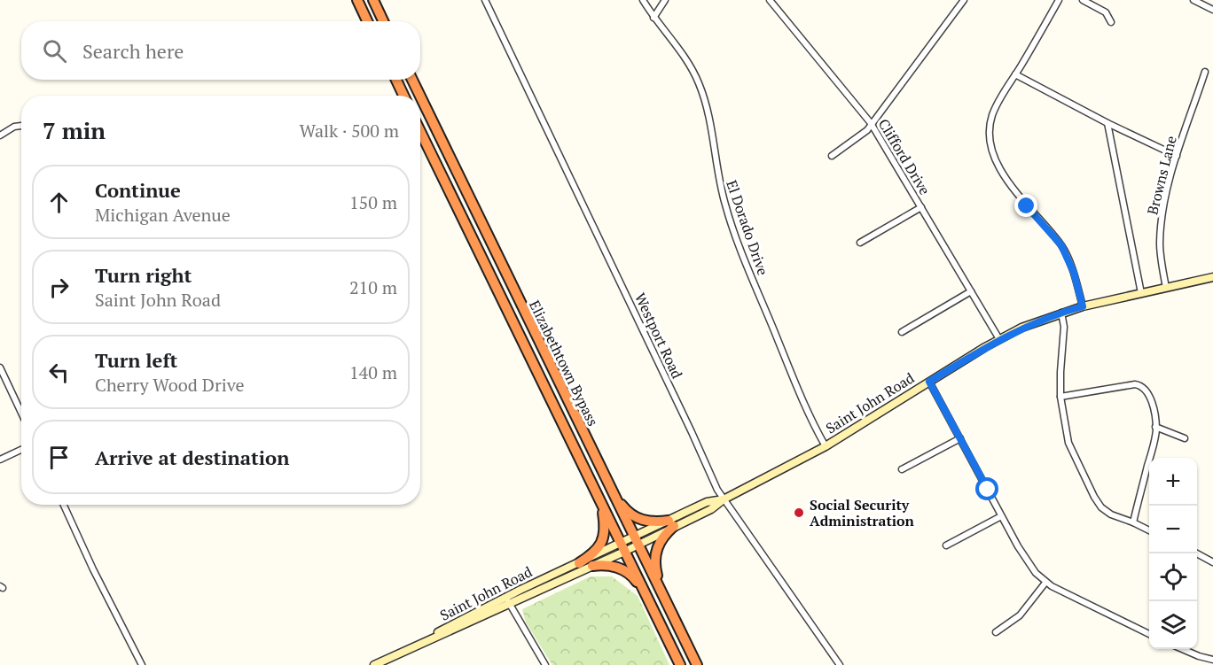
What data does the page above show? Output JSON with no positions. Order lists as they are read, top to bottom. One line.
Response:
{"streets":{"highway":["Elizabethtown Bypass"],"street":["Clifford Drive","Browns Lane","El Dorado Drive","Westport Road","Saint John Road"]},"crossings":[["Clifford Drive","Saint John Road"],["Browns Lane","Saint John Road"],["El Dorado Drive","Saint John Road"],["Westport Road","Saint John Road"],["Elizabethtown Bypass","Saint John Road"]],"places":["Social Security Administration"],"page":{"search":"Search here","heading":["7 min","Walk · 500 m"],"list":[["Continue","Michigan Avenue","150 m"],["Turn right","Saint John Road","210 m"],["Turn left","Cherry Wood Drive","140 m"],"Arrive at destination"],"map_buttons":["+","−"]}}
